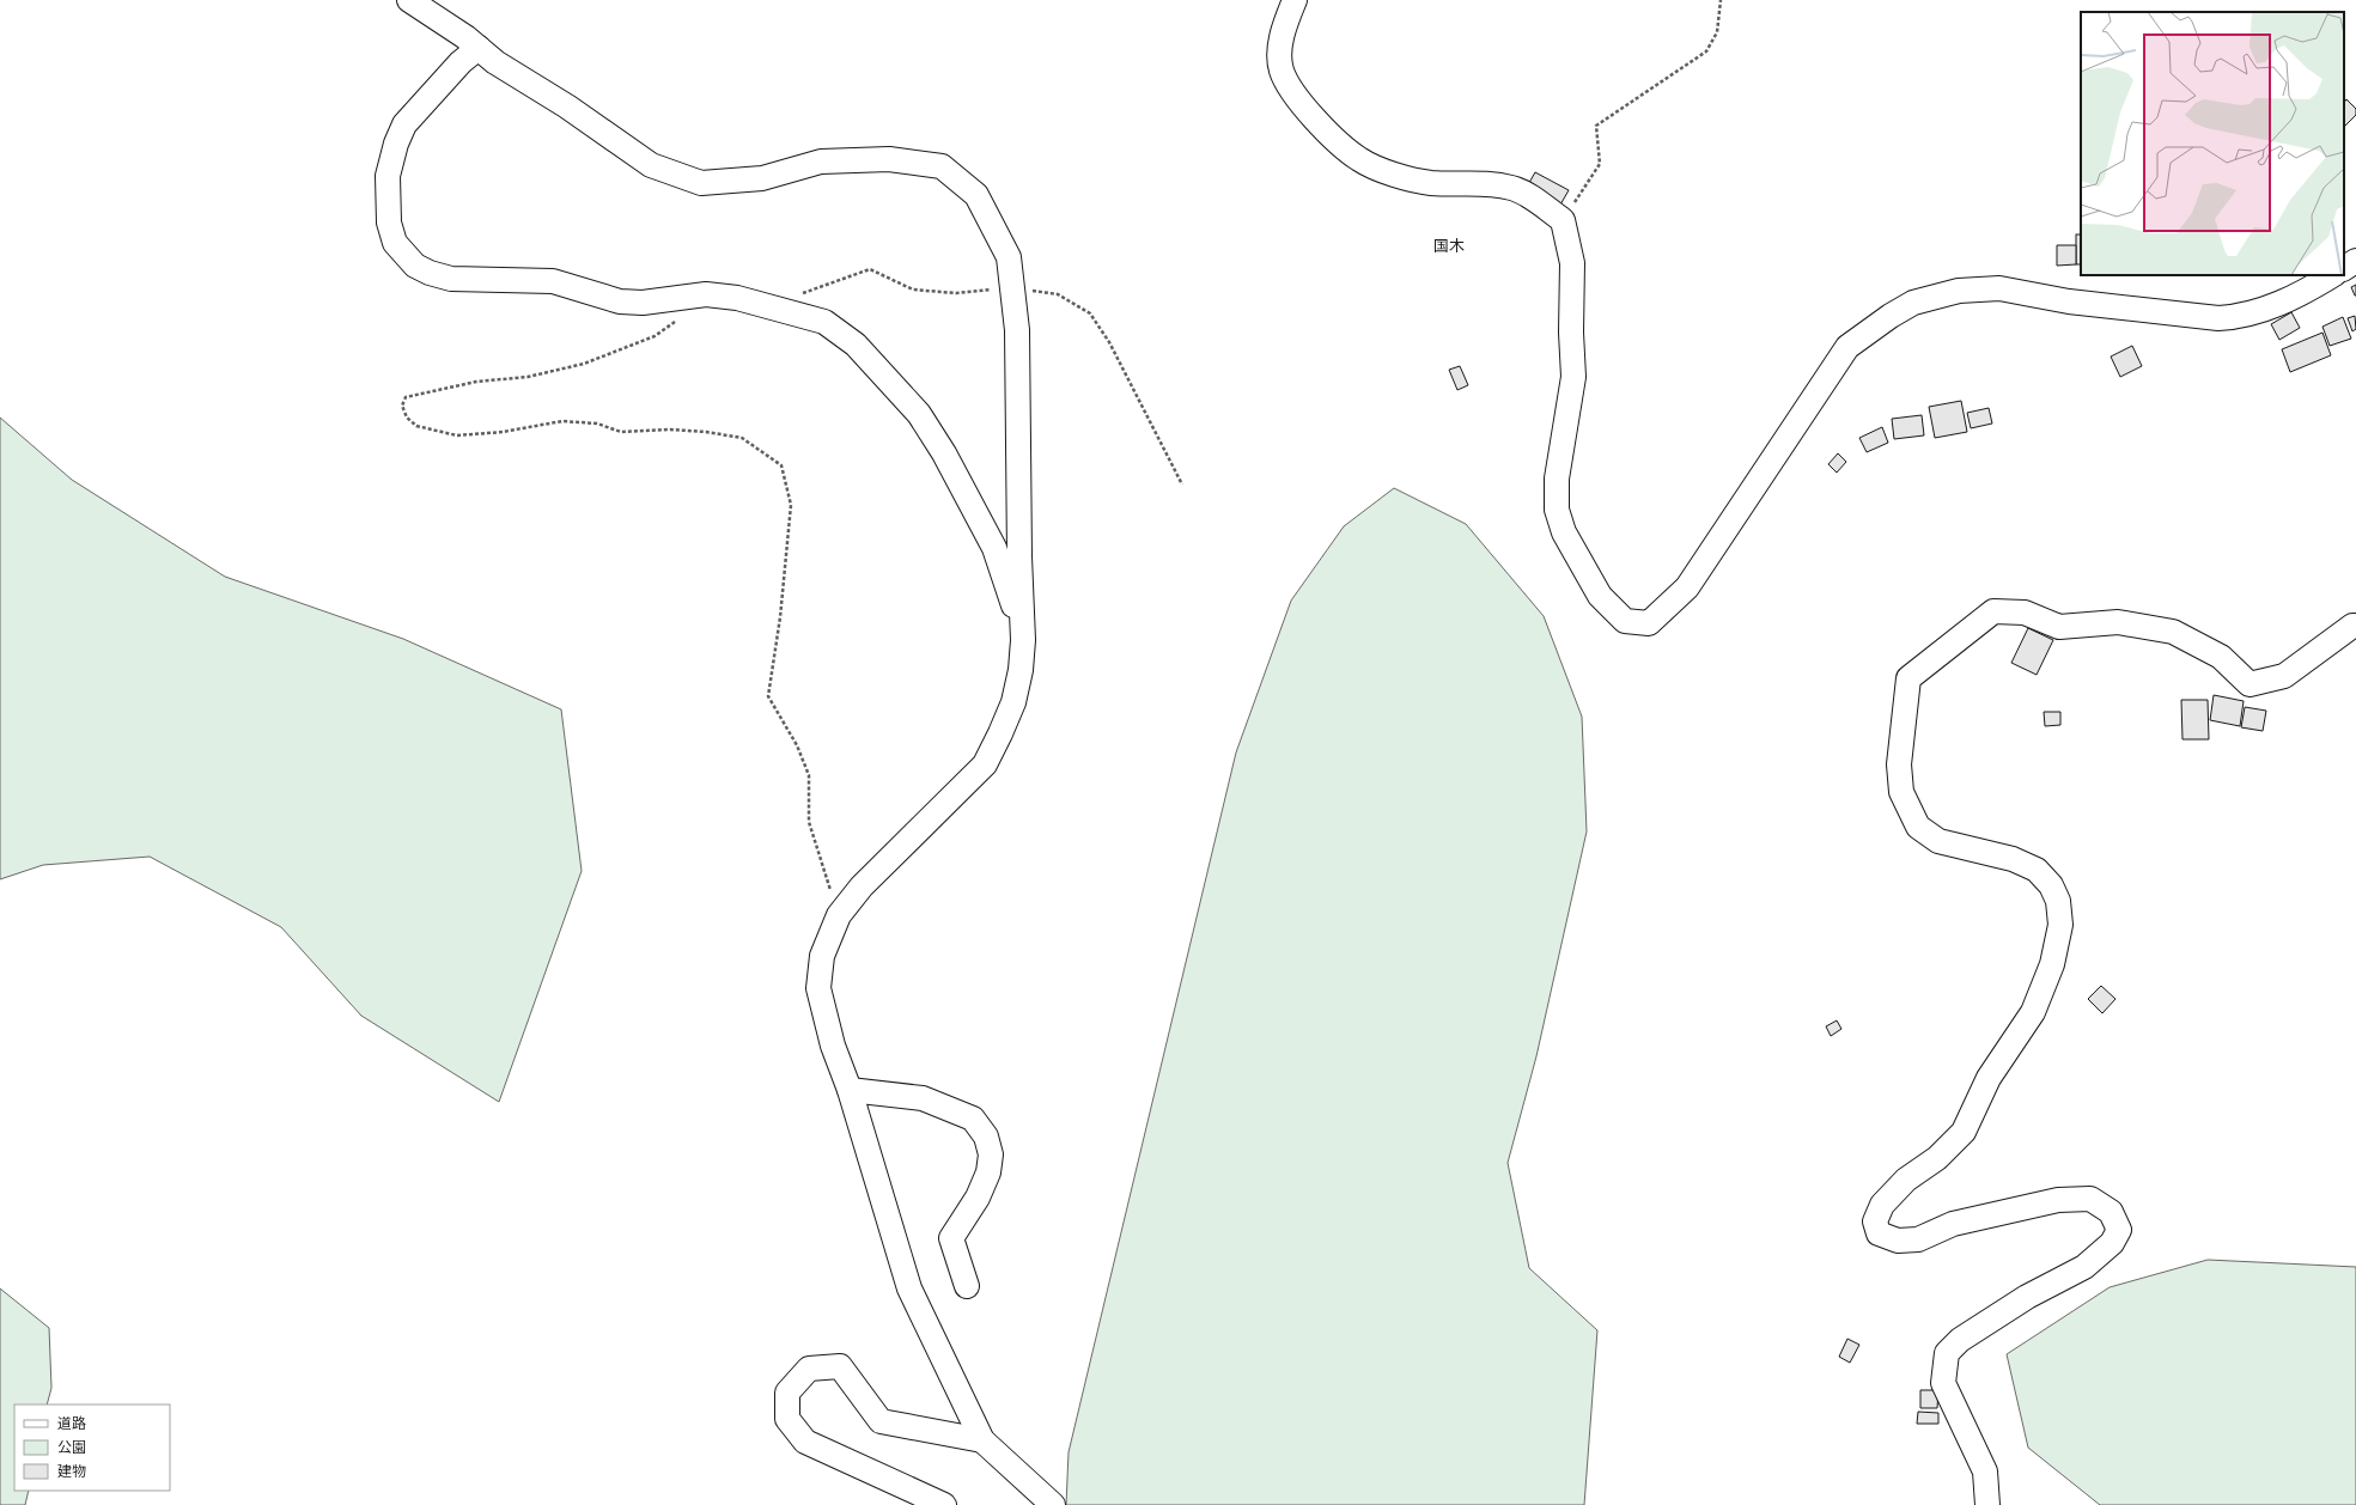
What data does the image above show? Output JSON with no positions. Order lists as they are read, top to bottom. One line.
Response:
{"districts":["国木"],"legend":["道路","公園","建物"]}
